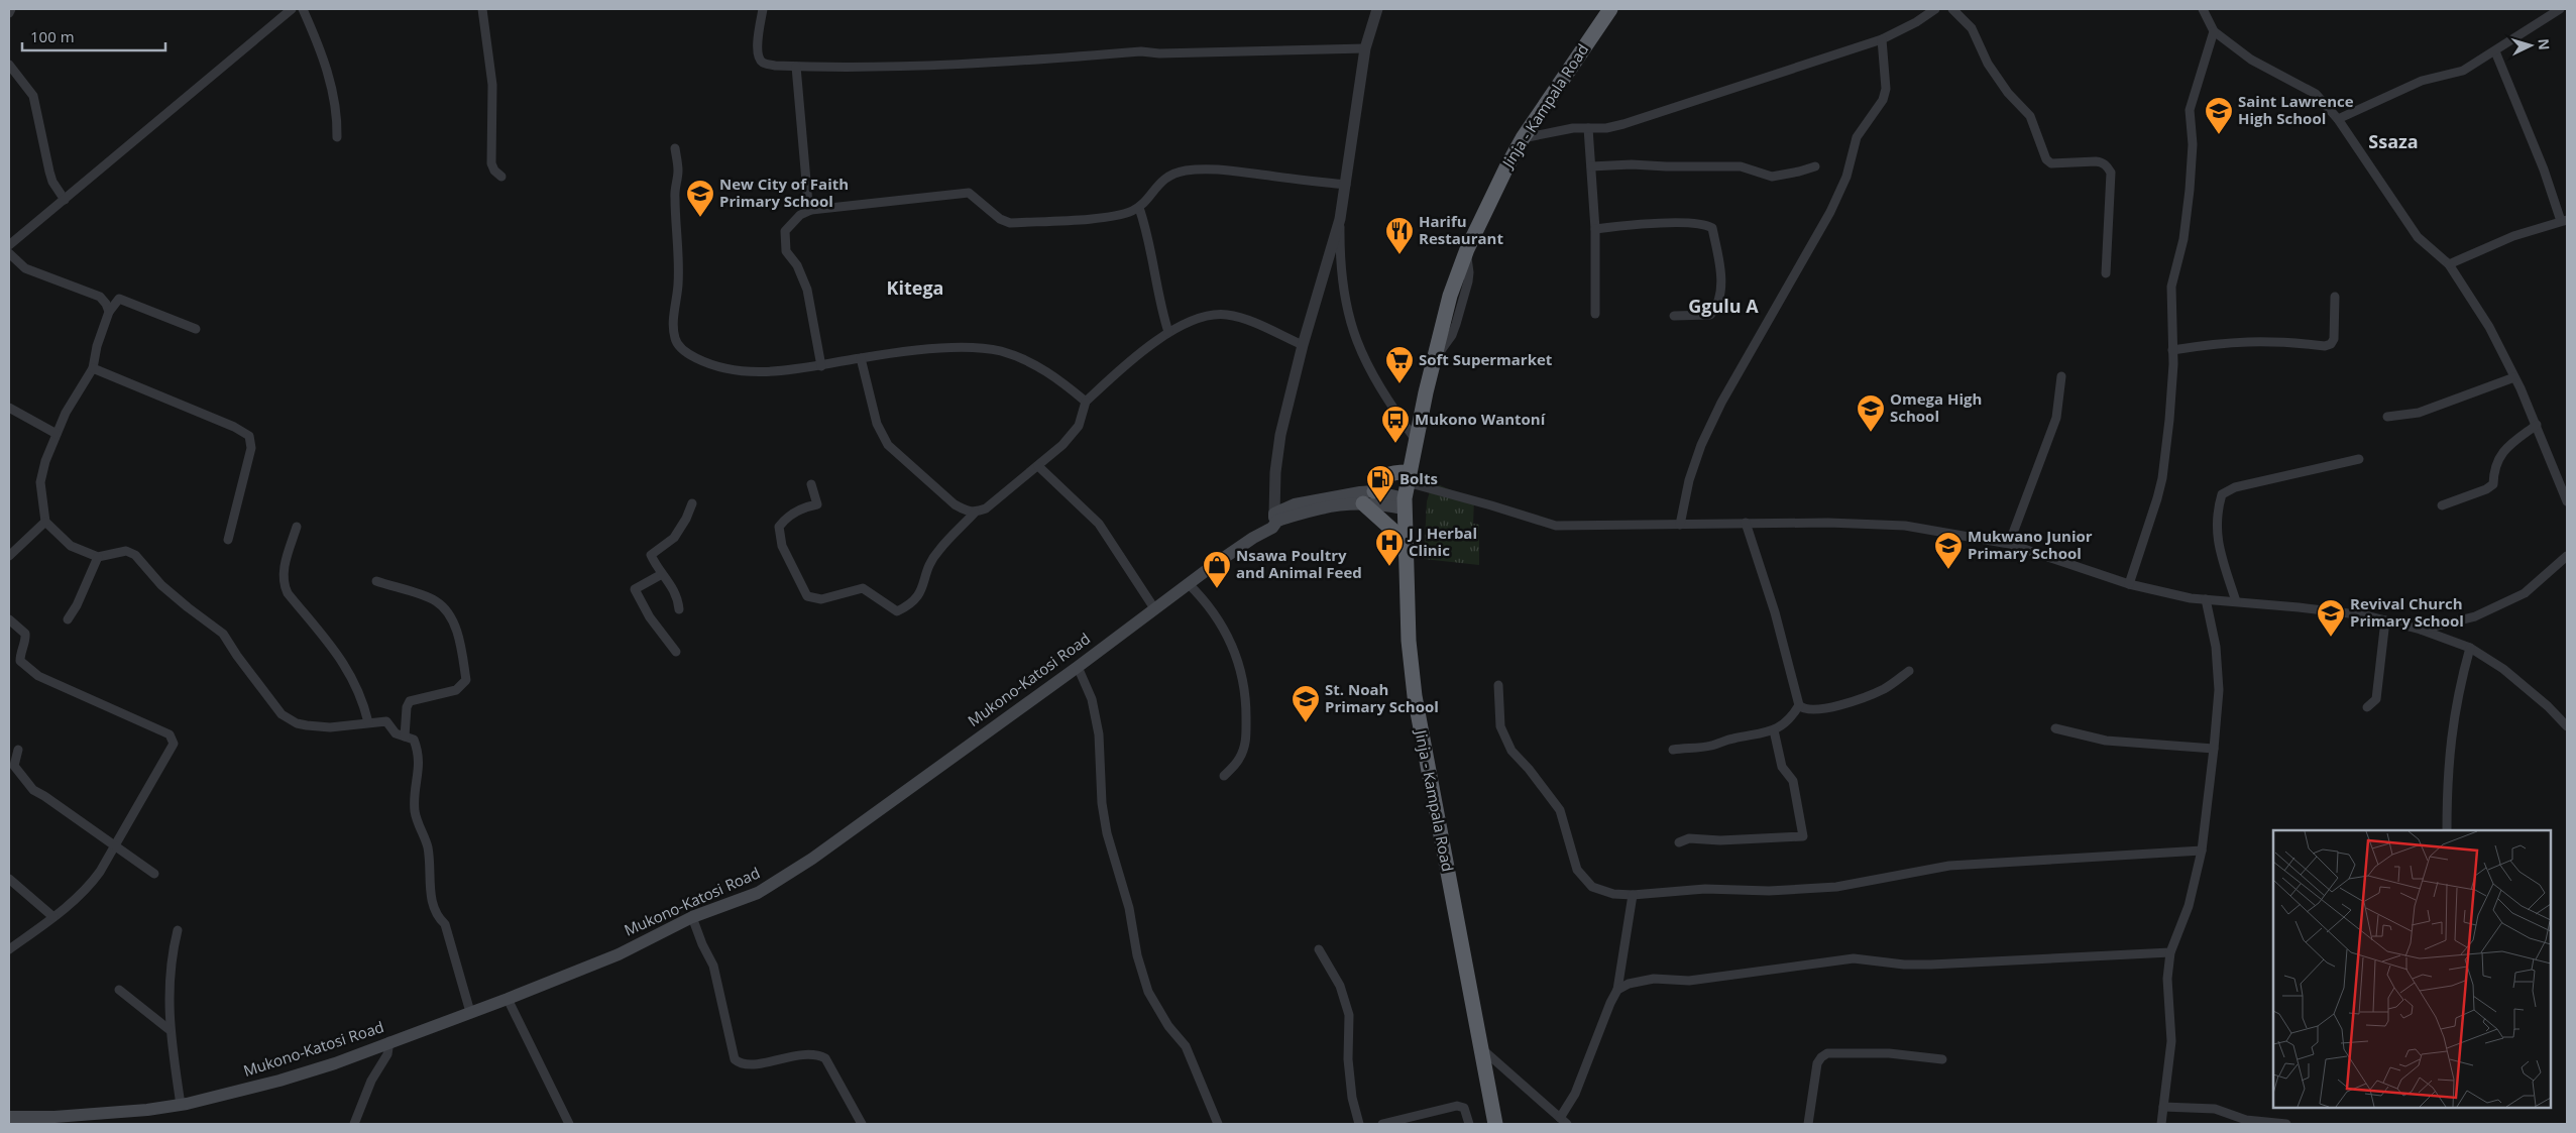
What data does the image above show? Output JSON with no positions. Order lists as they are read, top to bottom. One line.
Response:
{"streets":{"highway":["Jinja - Kampala Road"],"main road":["Mukono-Katosi Road"]},"districts":["Ssaza","Kitega","Ggulu A"],"places":{"school or university":["Saint Lawrence High School","New City of Faith Primary School","Omega High School","Mukwano Junior Primary School","Revival Church Primary School","St. Noah Primary School"],"restaurant":["Harifu Restaurant"],"supermarket":["Soft Supermarket"],"bus stop":["Mukono Wantoní"],"fuel station":["Bolts"],"hospital":["J J Herbal Clinic"],"shop":["Nsawa Poultry and Animal Feed"]},"scale_bar":"100 m","north":"right"}
